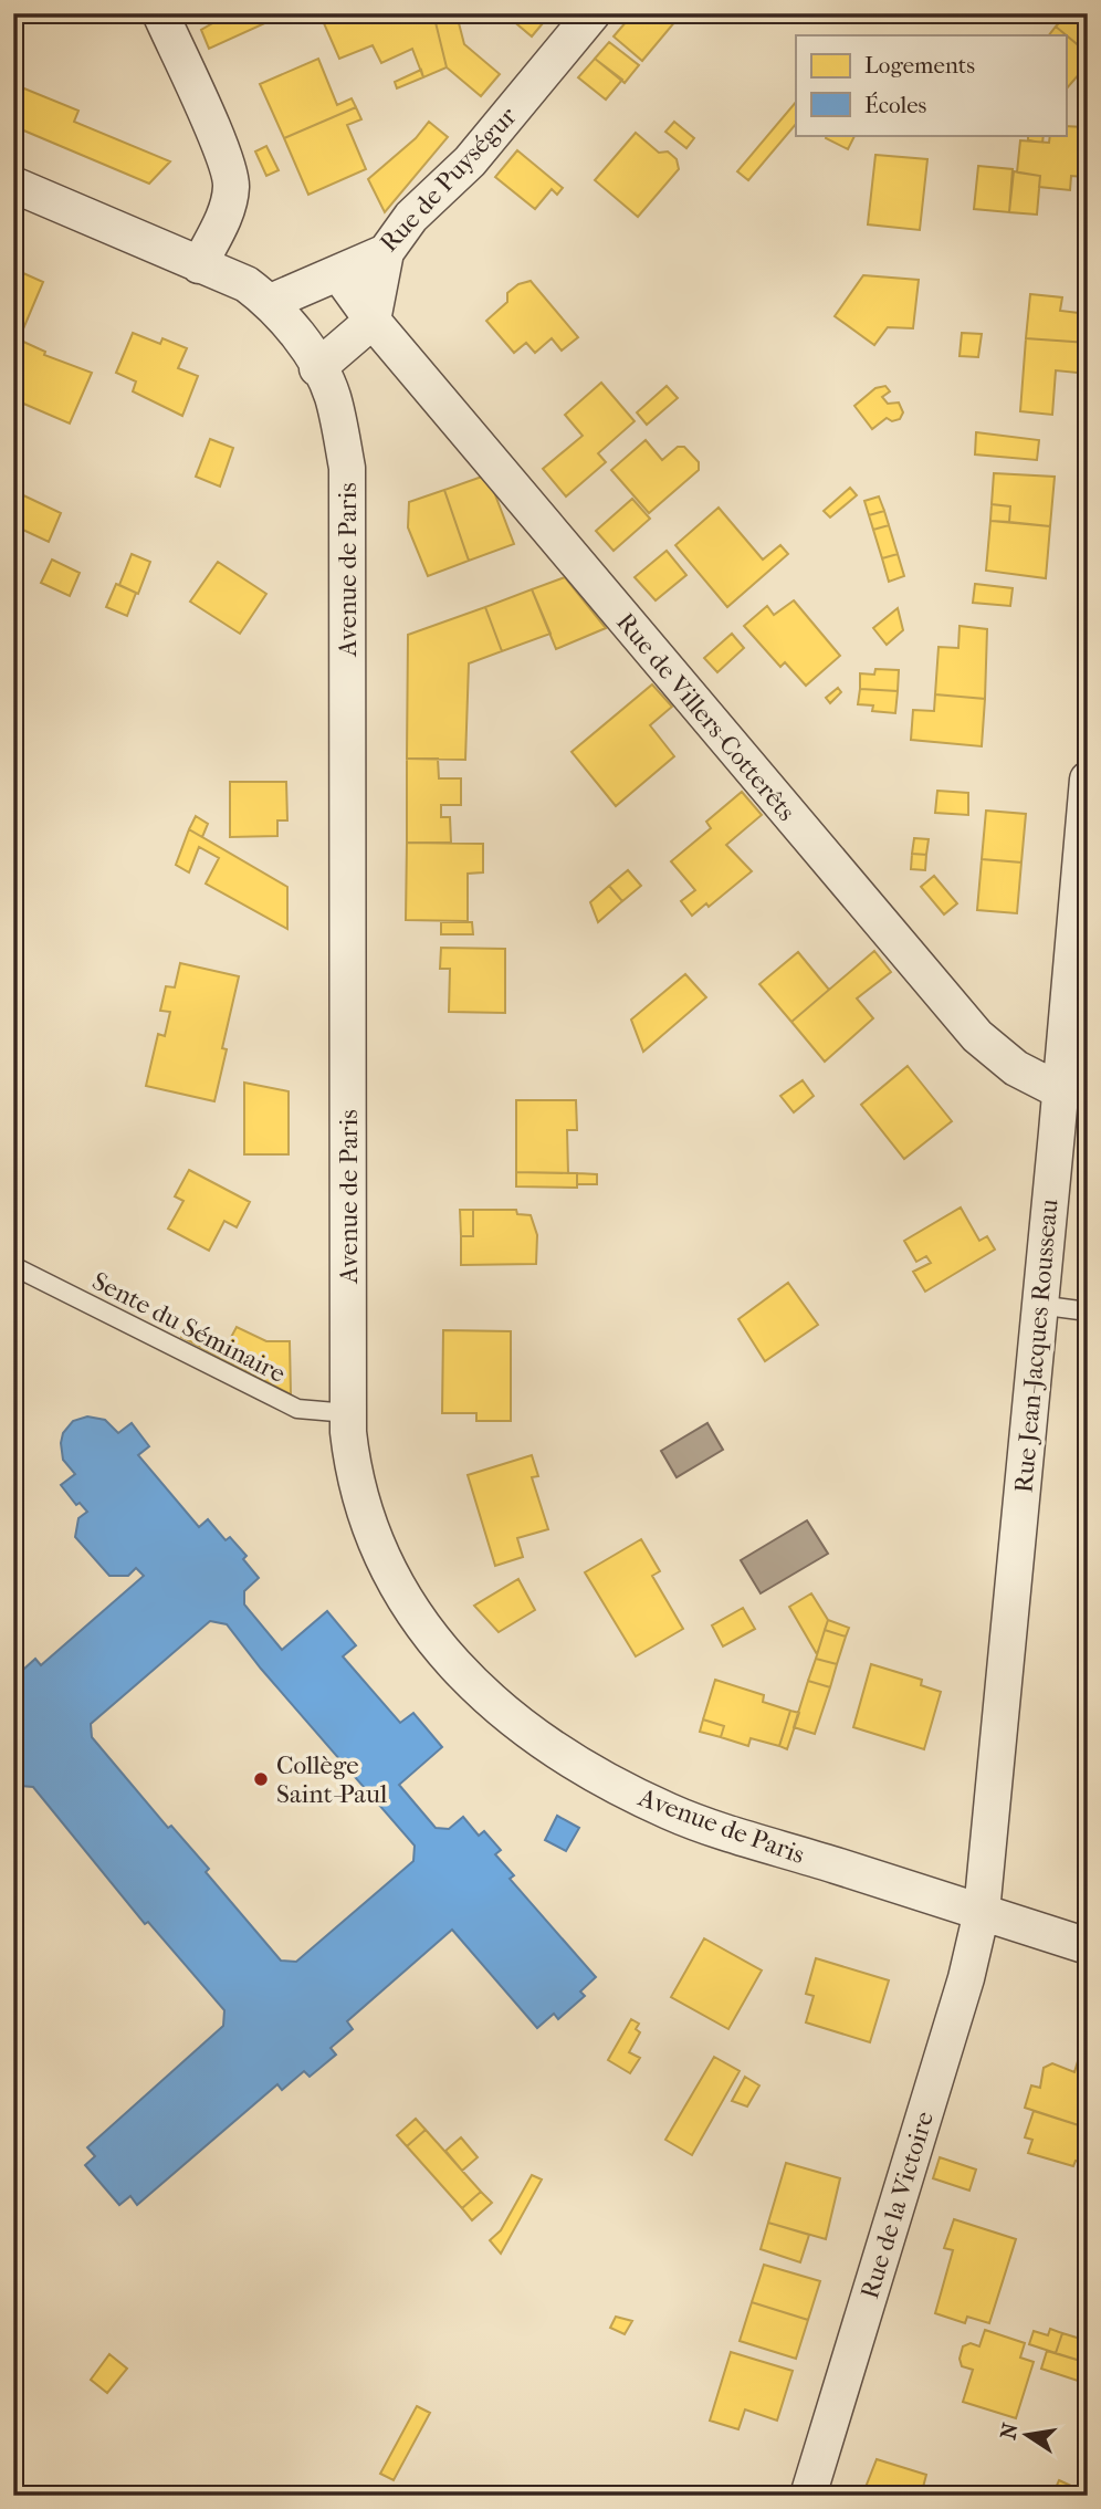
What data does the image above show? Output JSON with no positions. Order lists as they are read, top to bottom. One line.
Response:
{"streets":{"street":["Rue de Puységur","Avenue de Paris","Rue de Villers-Cotterêts","Rue Jean-Jacques Rousseau","Rue de la Victoire"],"lane":["Sente du Séminaire"]},"crossings":[["Rue de Puységur","Avenue de Paris"],["Rue de Puységur","Rue de Villers-Cotterêts"],["Avenue de Paris","Sente du Séminaire"],["Avenue de Paris","Rue Jean-Jacques Rousseau"],["Avenue de Paris","Rue de la Victoire"],["Rue de Villers-Cotterêts","Rue Jean-Jacques Rousseau"],["Rue Jean-Jacques Rousseau","Rue de la Victoire"]],"places":["Collège Saint-Paul"],"legend":["Logements","Écoles"],"north":"left"}
